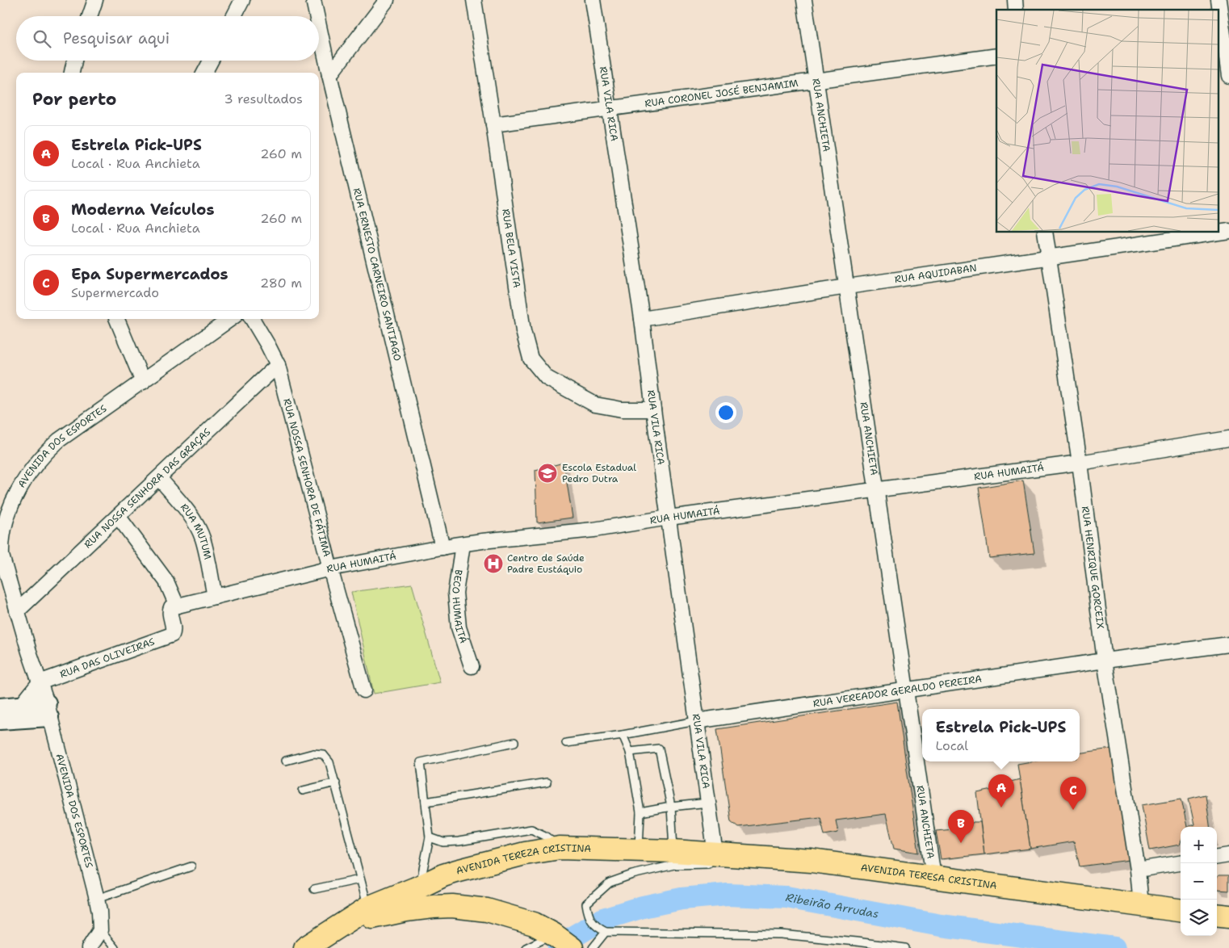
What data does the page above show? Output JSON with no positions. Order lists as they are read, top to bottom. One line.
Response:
{"streets":{"highway":["AVENIDA TEREZA CRISTINA","AVENIDA TERESA CRISTINA"],"street":["RUA CORONEL JOSÉ BENJAMIM","RUA VILA RICA","RUA ANCHIETA","RUA BELA VISTA","RUA ERNESTO CARNEIRO SANTIAGO","RUA AQUIDABAN","AVENIDA DOS ESPORTES","RUA HUMAITÁ","RUA NOSSA SENHORA DE FÁTIMA","RUA NOSSA SENHORA DAS GRAÇAS","RUA MUTUM","RUA HENRIQUE GORCEIX","BECO HUMAITÁ","RUA DAS OLIVEIRAS","RUA VEREADOR GERALDO PEREIRA"]},"crossings":[["RUA CORONEL JOSÉ BENJAMIM","RUA VILA RICA"],["RUA CORONEL JOSÉ BENJAMIM","RUA ANCHIETA"],["RUA CORONEL JOSÉ BENJAMIM","RUA BELA VISTA"],["RUA VILA RICA","RUA BELA VISTA"],["RUA VILA RICA","RUA AQUIDABAN"],["RUA VILA RICA","RUA HUMAITÁ"],["RUA VILA RICA","RUA VEREADOR GERALDO PEREIRA"],["RUA VILA RICA","AVENIDA TEREZA CRISTINA"],["RUA VILA RICA","AVENIDA TERESA CRISTINA"],["RUA ANCHIETA","RUA AQUIDABAN"],["RUA ANCHIETA","RUA HUMAITÁ"],["RUA ANCHIETA","RUA VEREADOR GERALDO PEREIRA"],["RUA ANCHIETA","AVENIDA TERESA CRISTINA"],["RUA ERNESTO CARNEIRO SANTIAGO","RUA HUMAITÁ"],["RUA AQUIDABAN","RUA HENRIQUE GORCEIX"],["AVENIDA DOS ESPORTES","RUA NOSSA SENHORA DAS GRAÇAS"],["AVENIDA DOS ESPORTES","RUA DAS OLIVEIRAS"],["RUA HUMAITÁ","RUA NOSSA SENHORA DE FÁTIMA"],["RUA HUMAITÁ","RUA MUTUM"],["RUA HUMAITÁ","RUA HENRIQUE GORCEIX"],["RUA HUMAITÁ","BECO HUMAITÁ"],["RUA HUMAITÁ","RUA DAS OLIVEIRAS"],["RUA NOSSA SENHORA DE FÁTIMA","RUA NOSSA SENHORA DAS GRAÇAS"],["RUA NOSSA SENHORA DAS GRAÇAS","RUA MUTUM"],["RUA HENRIQUE GORCEIX","RUA VEREADOR GERALDO PEREIRA"],["RUA HENRIQUE GORCEIX","AVENIDA TERESA CRISTINA"],["AVENIDA TEREZA CRISTINA","AVENIDA TERESA CRISTINA"]],"water":["Ribeirão Arrudas"],"places":{"school or university":["Escola Estadual Pedro Dutra"],"hospital":["Centro de Saúde Padre Eustáquio"]},"page":{"search":"Pesquisar aqui","heading":["Por perto","3 resultados"],"list":[{"mark":"A","name":"Estrela Pick-UPS","note":"Local · Rua Anchieta","value":"260 m"},{"mark":"B","name":"Moderna Veículos","note":"Local · Rua Anchieta","value":"260 m"},{"mark":"C","name":"Epa Supermercados","note":"Supermercado","value":"280 m"}],"popup":["Estrela Pick-UPS","Local"],"pins":["A","C","B"],"map_buttons":["+","−"]}}
